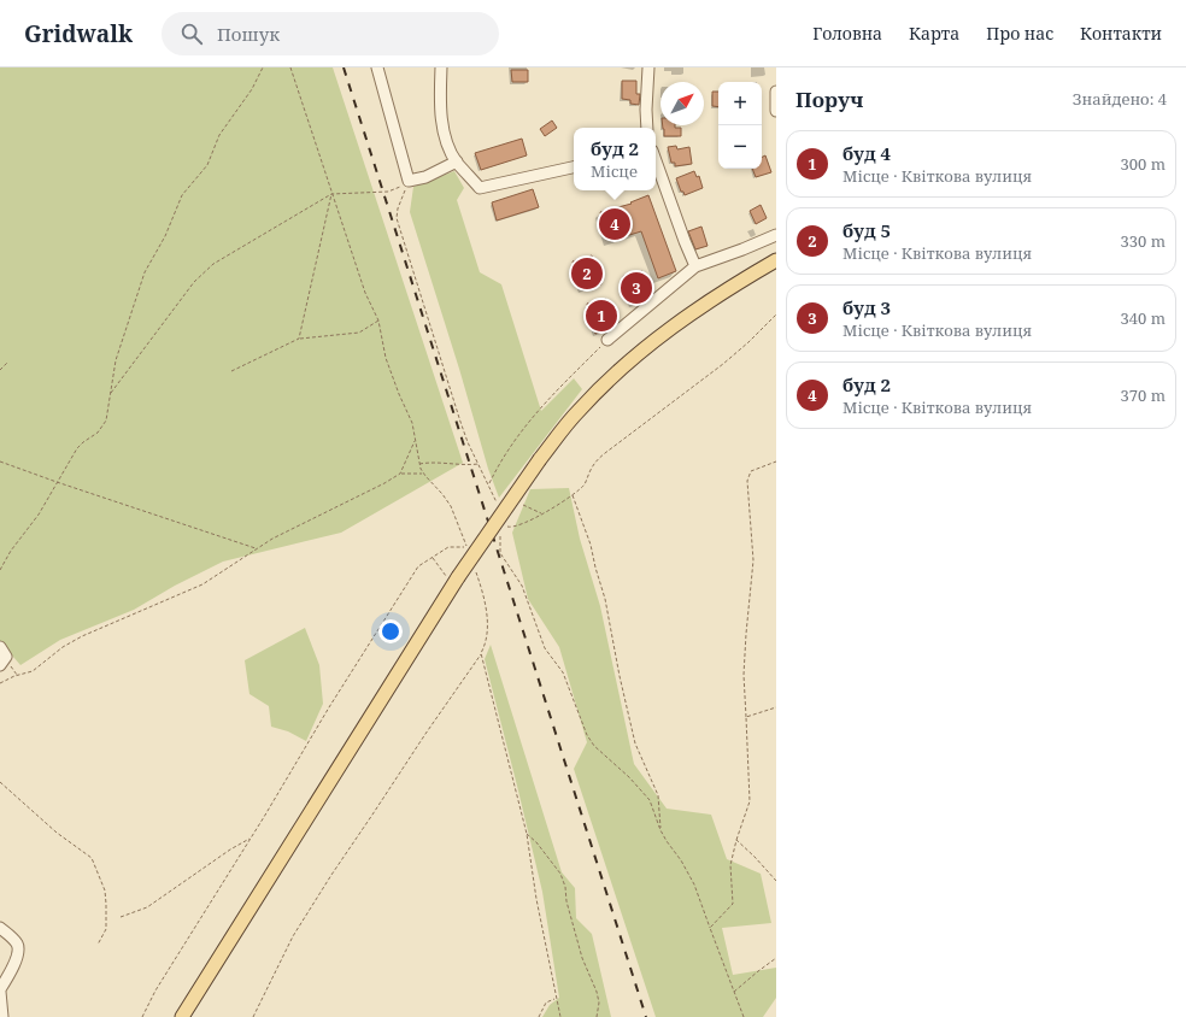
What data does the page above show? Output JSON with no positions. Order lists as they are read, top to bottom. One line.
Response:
{"north":"top right","page":{"header":"Gridwalk","search":"Пошук","nav":["Головна","Карта","Про нас","Контакти"],"heading":["Поруч","Знайдено: 4"],"map_buttons":["+","−"],"popup":["буд 2","Місце"],"list":[{"mark":"1","name":"буд 4","note":"Місце · Квіткова вулиця","value":"300 m"},{"mark":"2","name":"буд 5","note":"Місце · Квіткова вулиця","value":"330 m"},{"mark":"3","name":"буд 3","note":"Місце · Квіткова вулиця","value":"340 m"},{"mark":"4","name":"буд 2","note":"Місце · Квіткова вулиця","value":"370 m"}],"pins":["4","2","3","1"]}}
